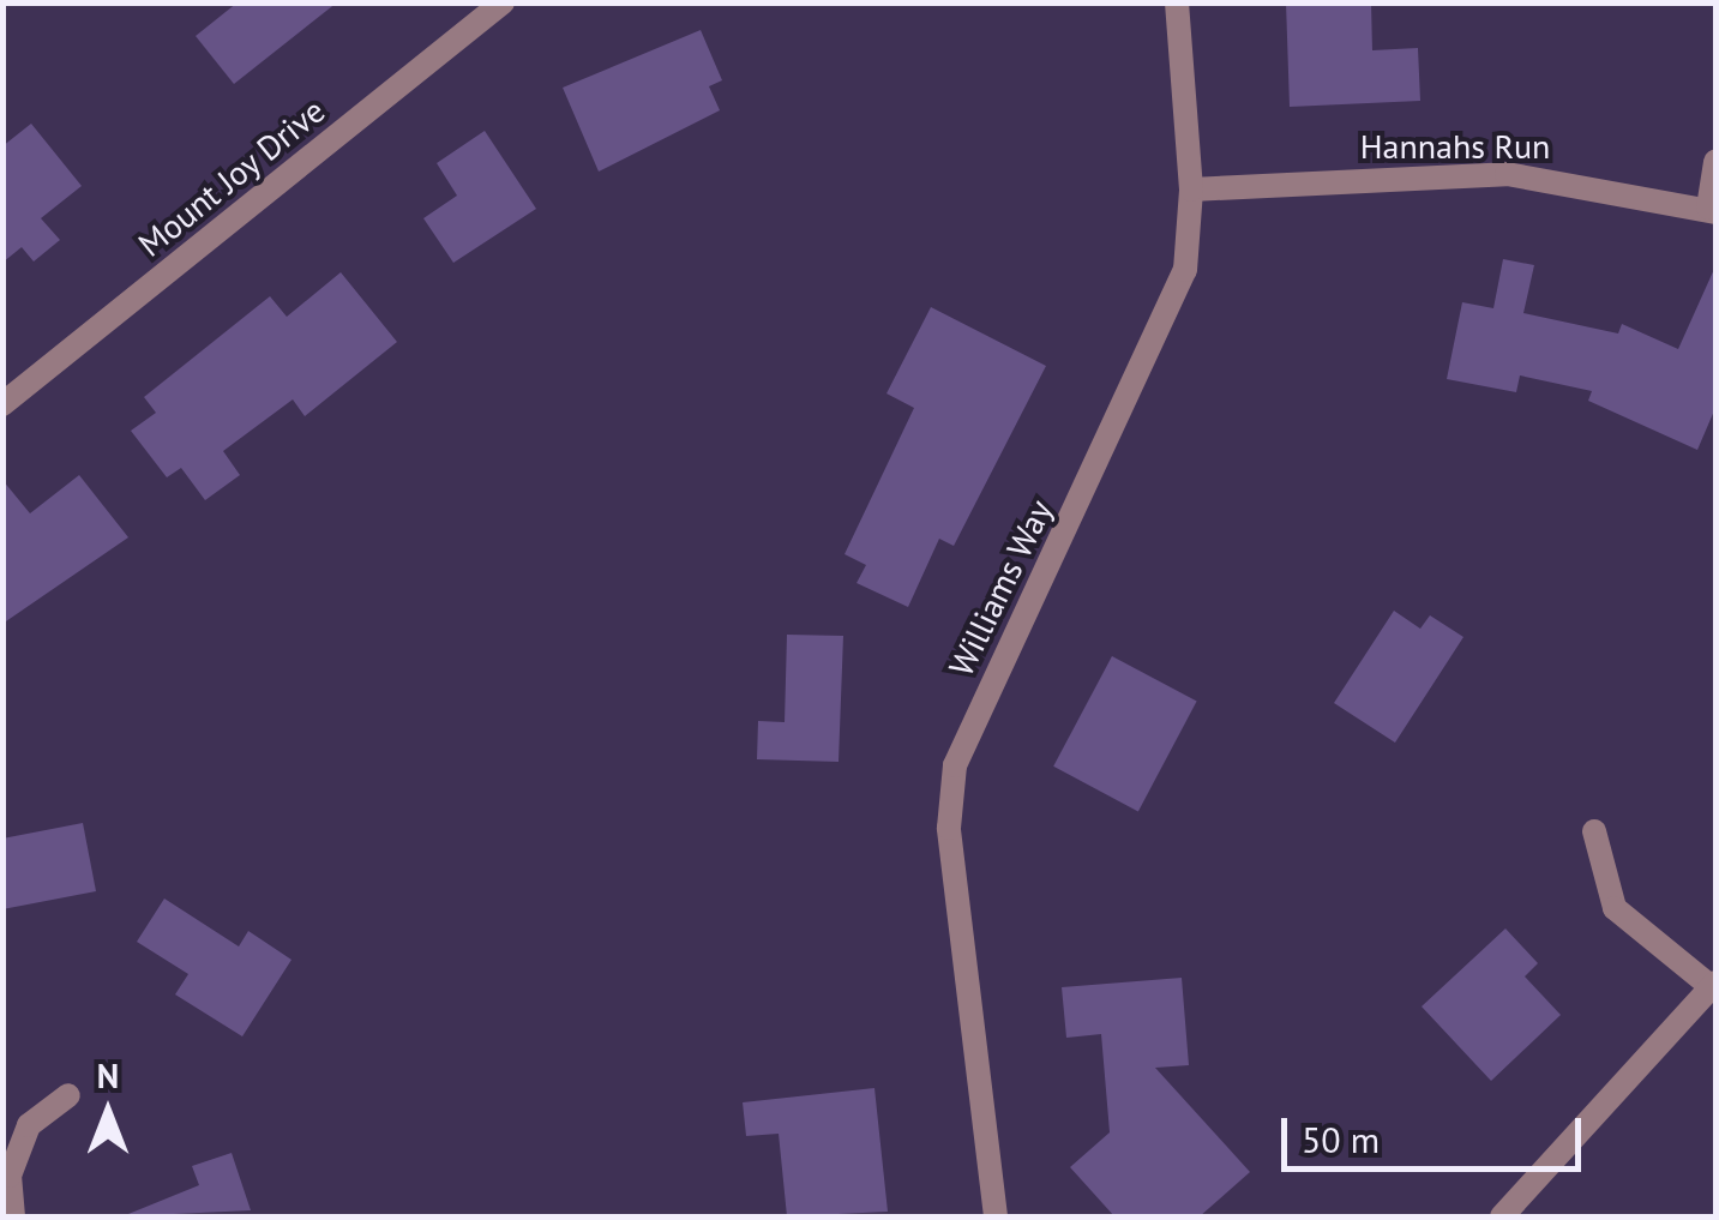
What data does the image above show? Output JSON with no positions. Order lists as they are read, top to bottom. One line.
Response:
{"streets":{"street":["Hannahs Run","Mount Joy Drive","Williams Way"]},"crossings":[["Hannahs Run","Williams Way"]],"scale_bar":"50 m","north":"top"}
